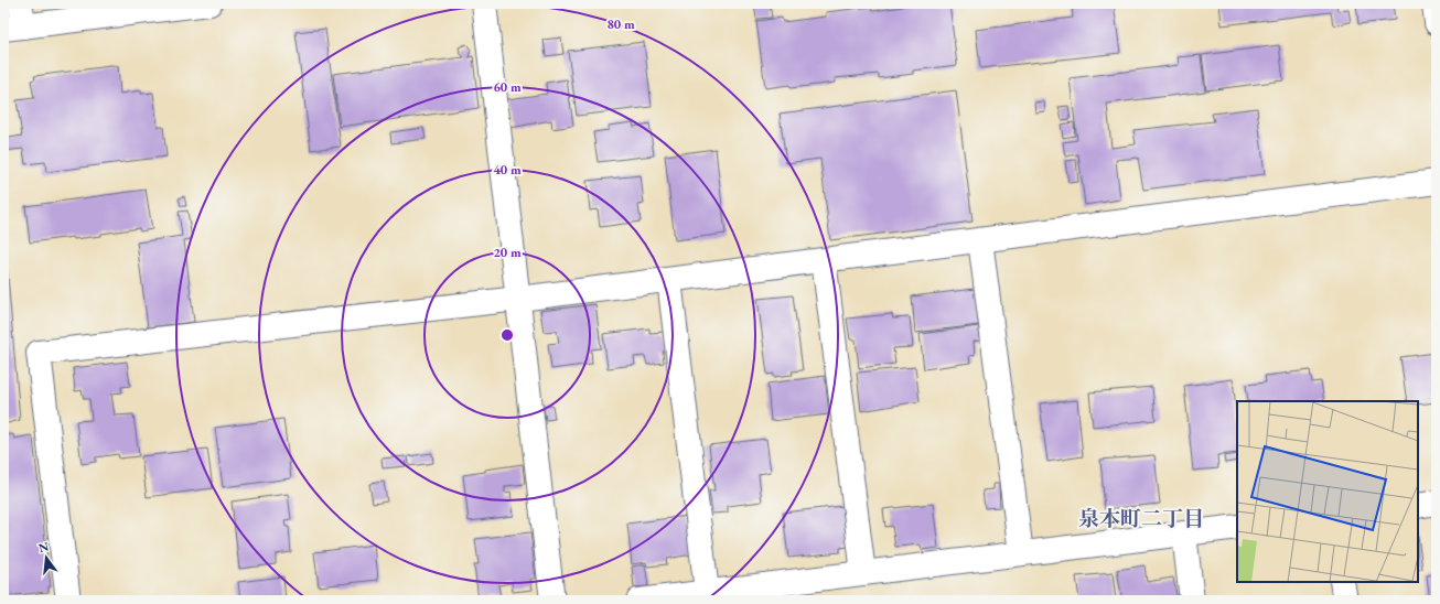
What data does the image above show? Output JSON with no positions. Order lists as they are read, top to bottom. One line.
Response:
{"districts":["泉本町二丁目"],"north":"top","rings":["80 m","60 m","40 m","20 m"]}
